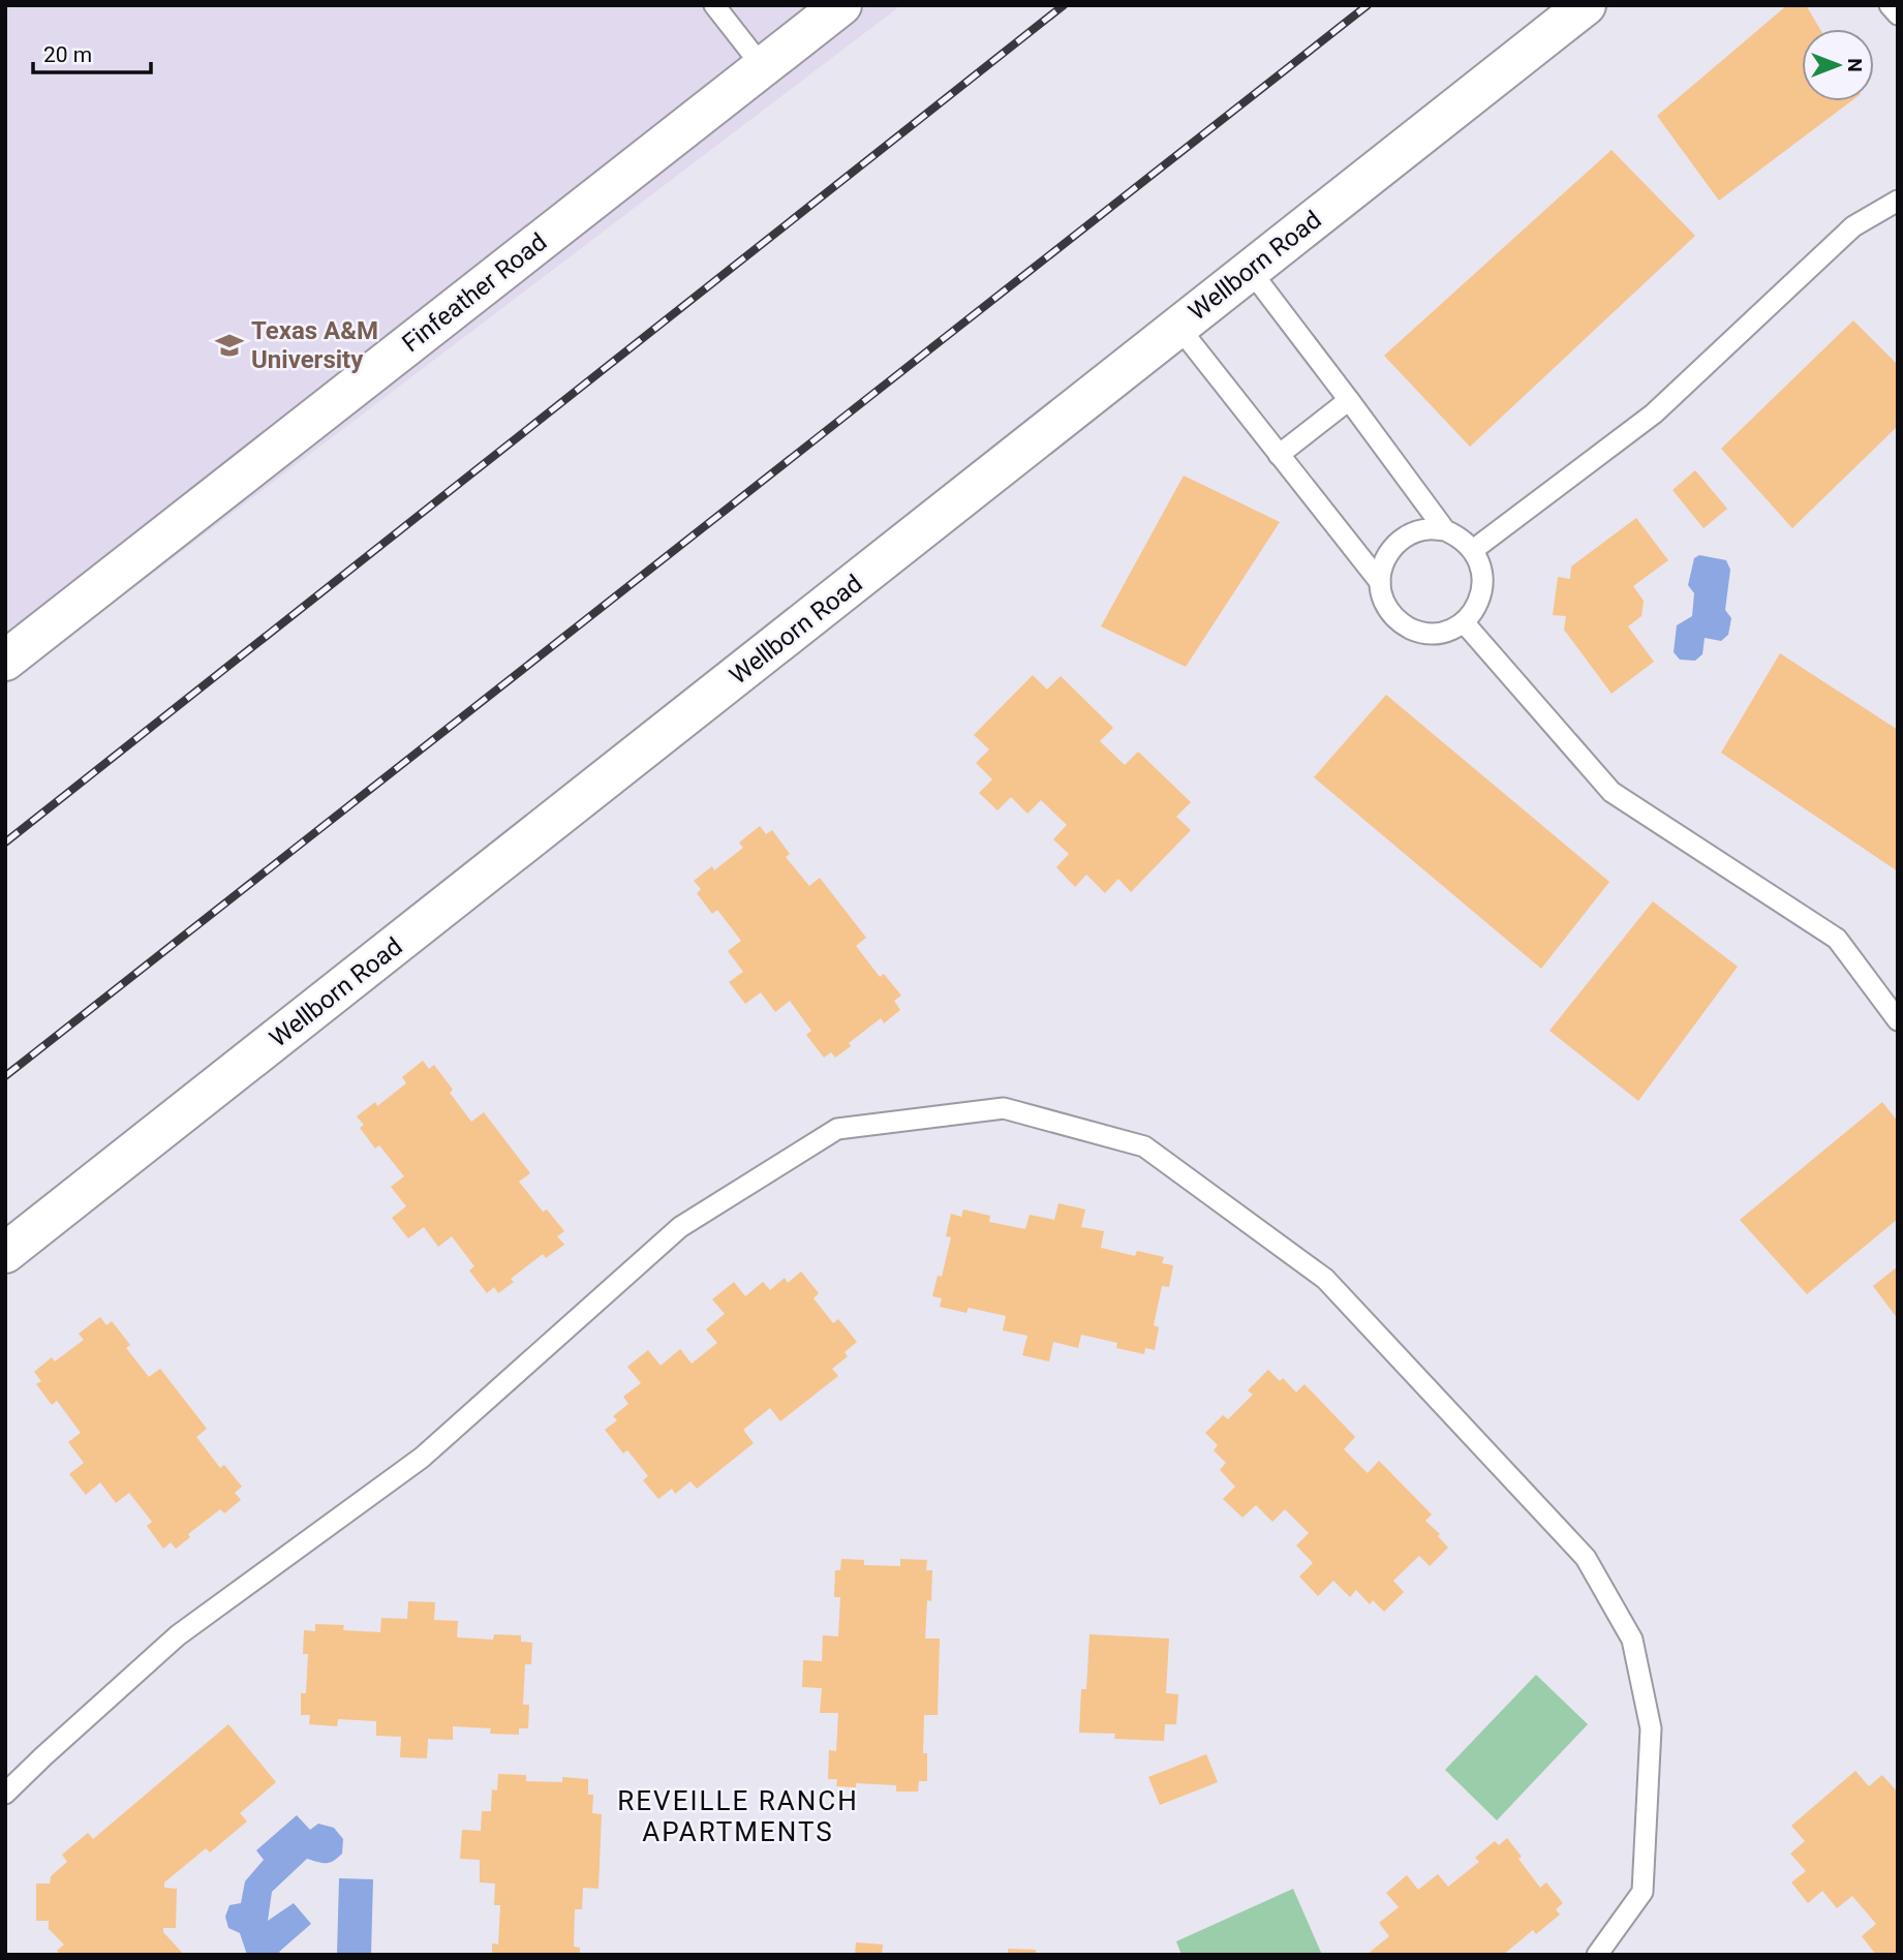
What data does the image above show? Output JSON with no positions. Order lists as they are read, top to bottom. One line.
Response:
{"streets":{"main road":["Wellborn Road","Finfeather Road"]},"districts":["REVEILLE RANCH APARTMENTS"],"places":{"school or university":["Texas A&M University"]},"scale_bar":"20 m","north":"right"}
